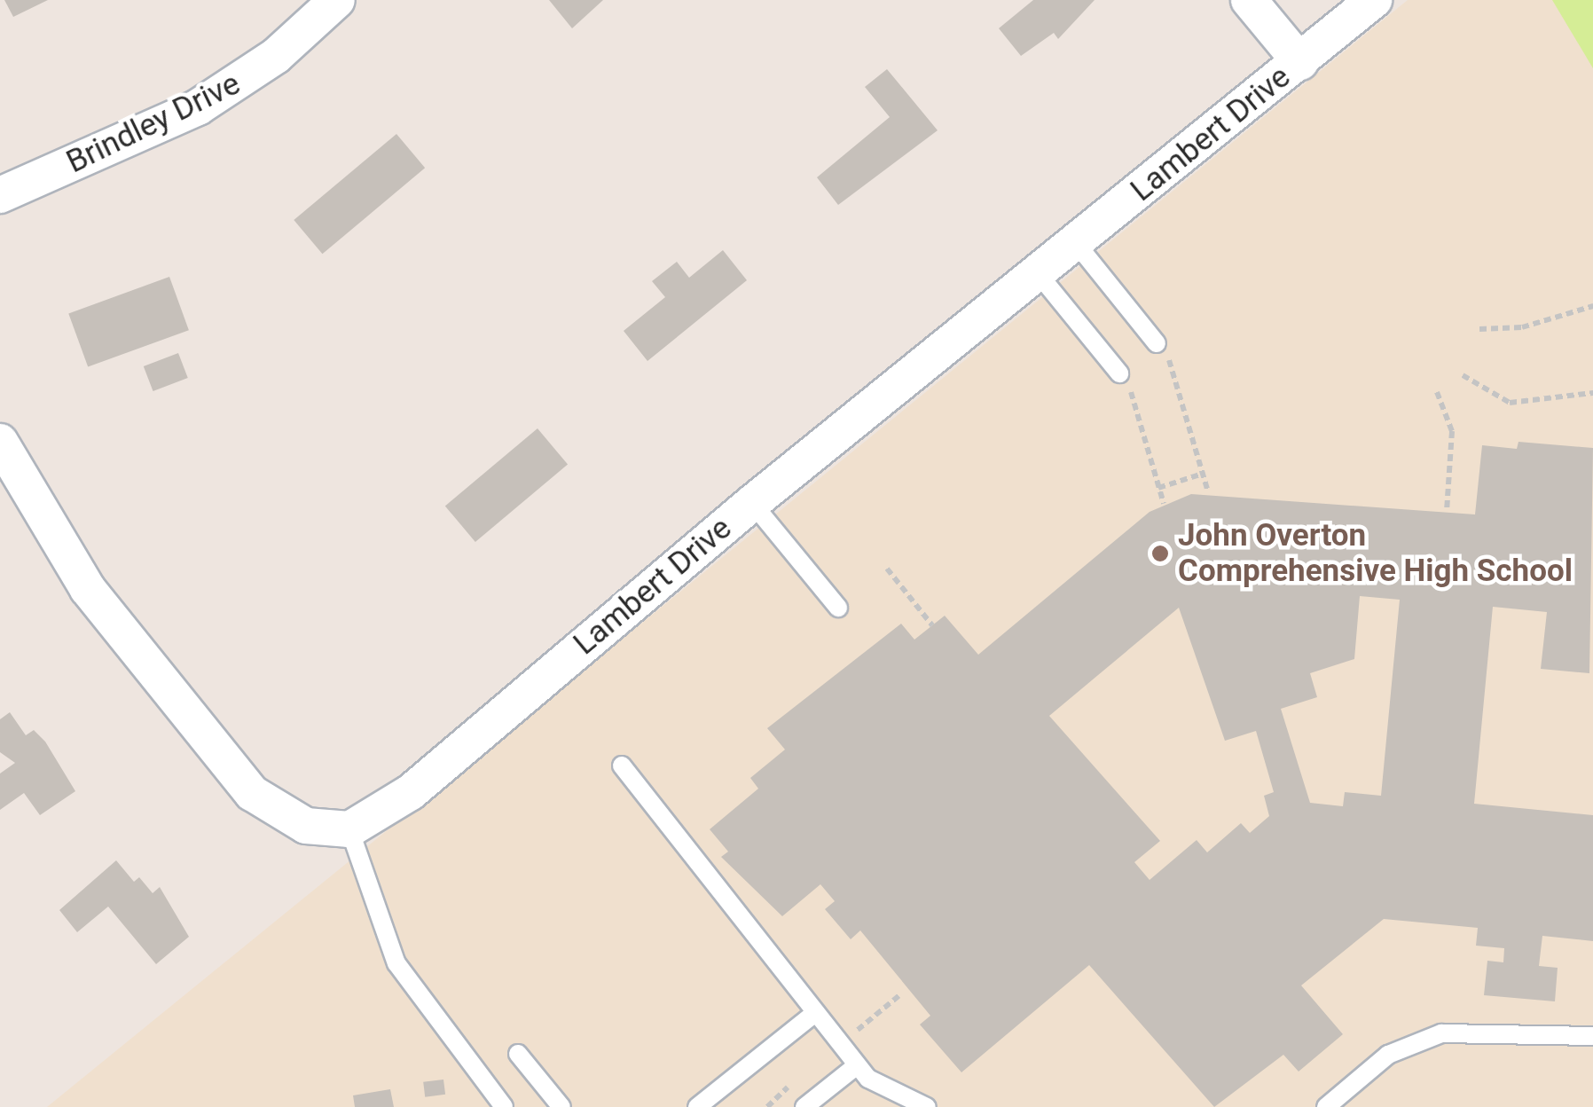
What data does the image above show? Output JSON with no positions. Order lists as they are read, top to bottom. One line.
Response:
{"streets":{"street":["Brindley Drive","Lambert Drive"]},"places":["John Overton Comprehensive High School"]}
